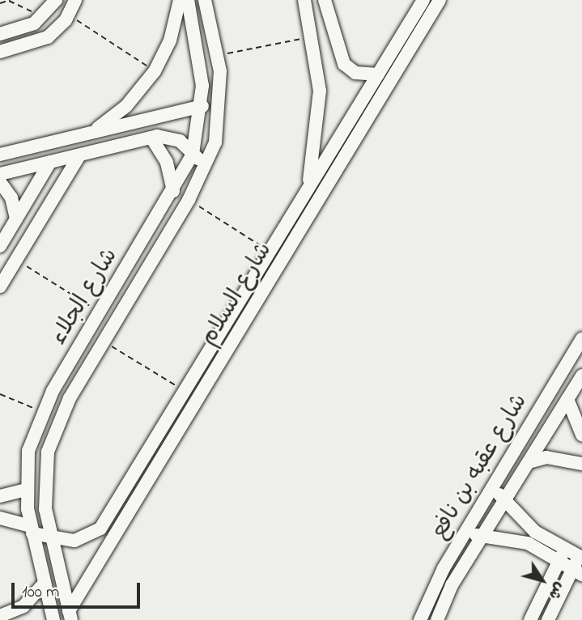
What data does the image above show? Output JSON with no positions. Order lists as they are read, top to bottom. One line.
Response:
{"streets":{"street":["شارع السلام","شارع الجلاء","شارع عقبه بن نافع"]},"crossings":[["شارع السلام","شارع الجلاء"]],"scale_bar":"100 m","north":"bottom right"}
